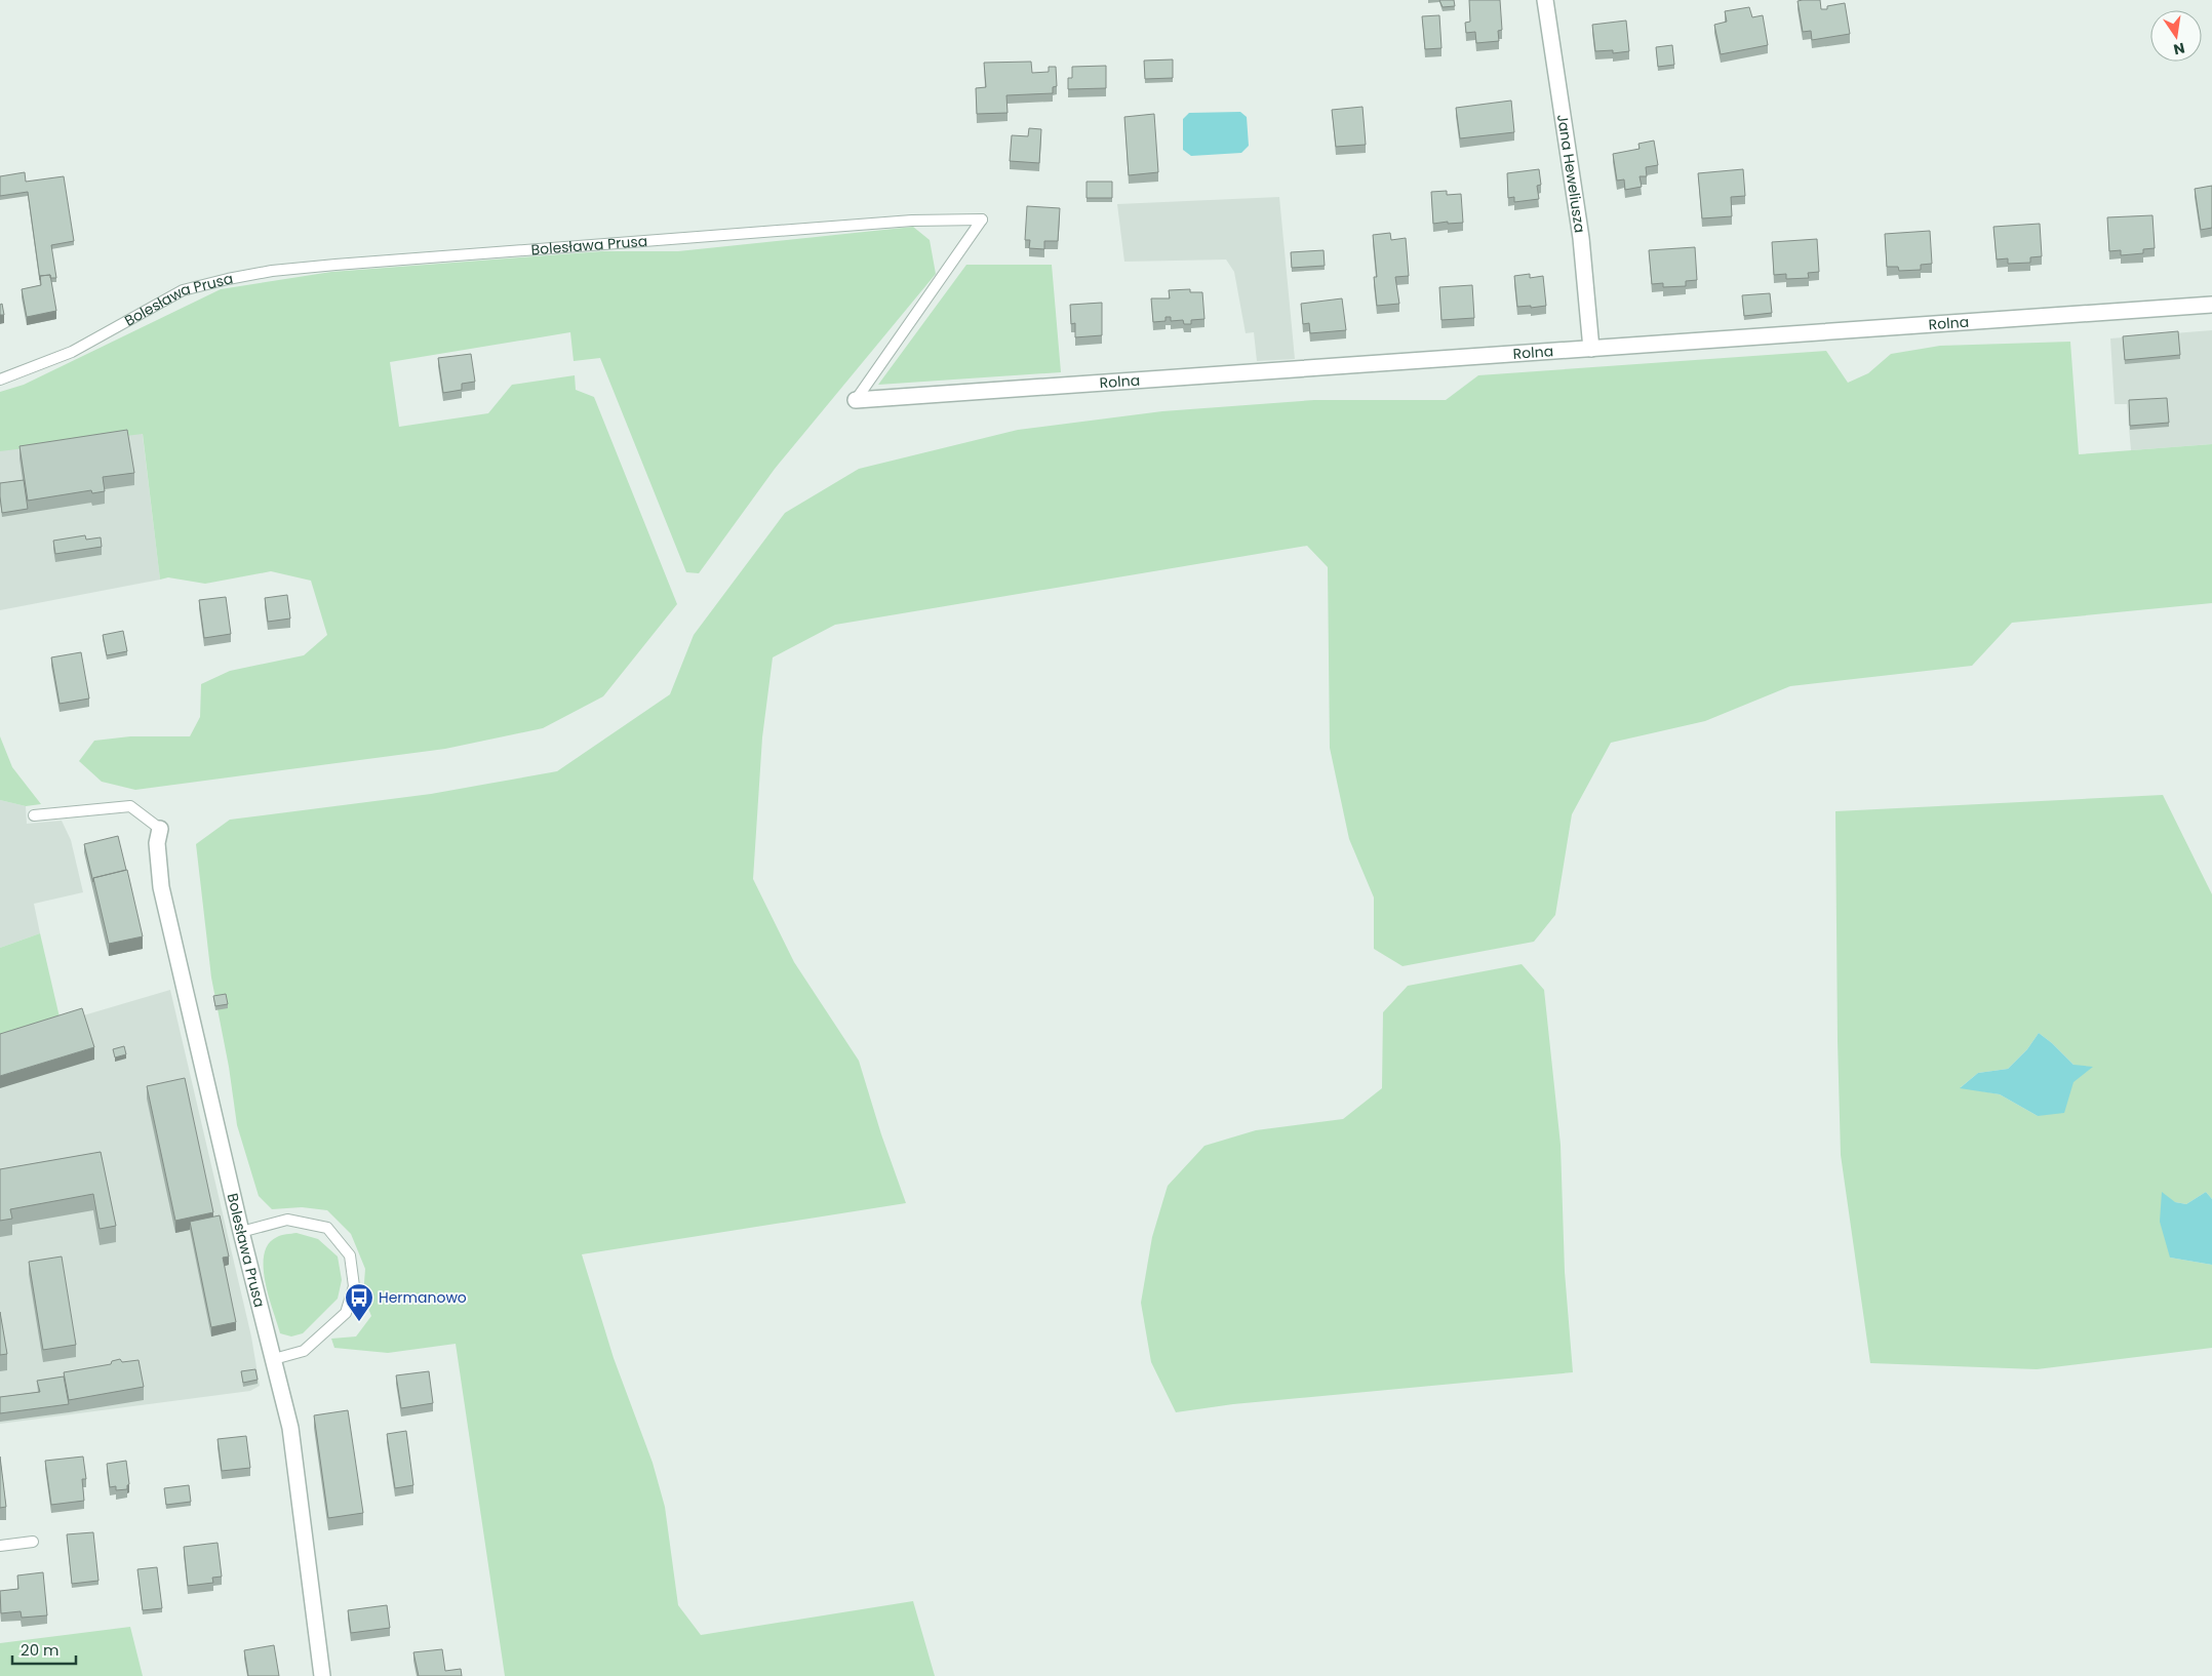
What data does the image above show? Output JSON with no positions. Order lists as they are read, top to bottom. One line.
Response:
{"streets":{"street":["Jana Heweliusza","Bolesława Prusa","Rolna"]},"crossings":[["Jana Heweliusza","Rolna"],["Bolesława Prusa","Rolna"]],"places":{"bus stop":["Hermanowo"]},"scale_bar":"20 m","north":"bottom"}
